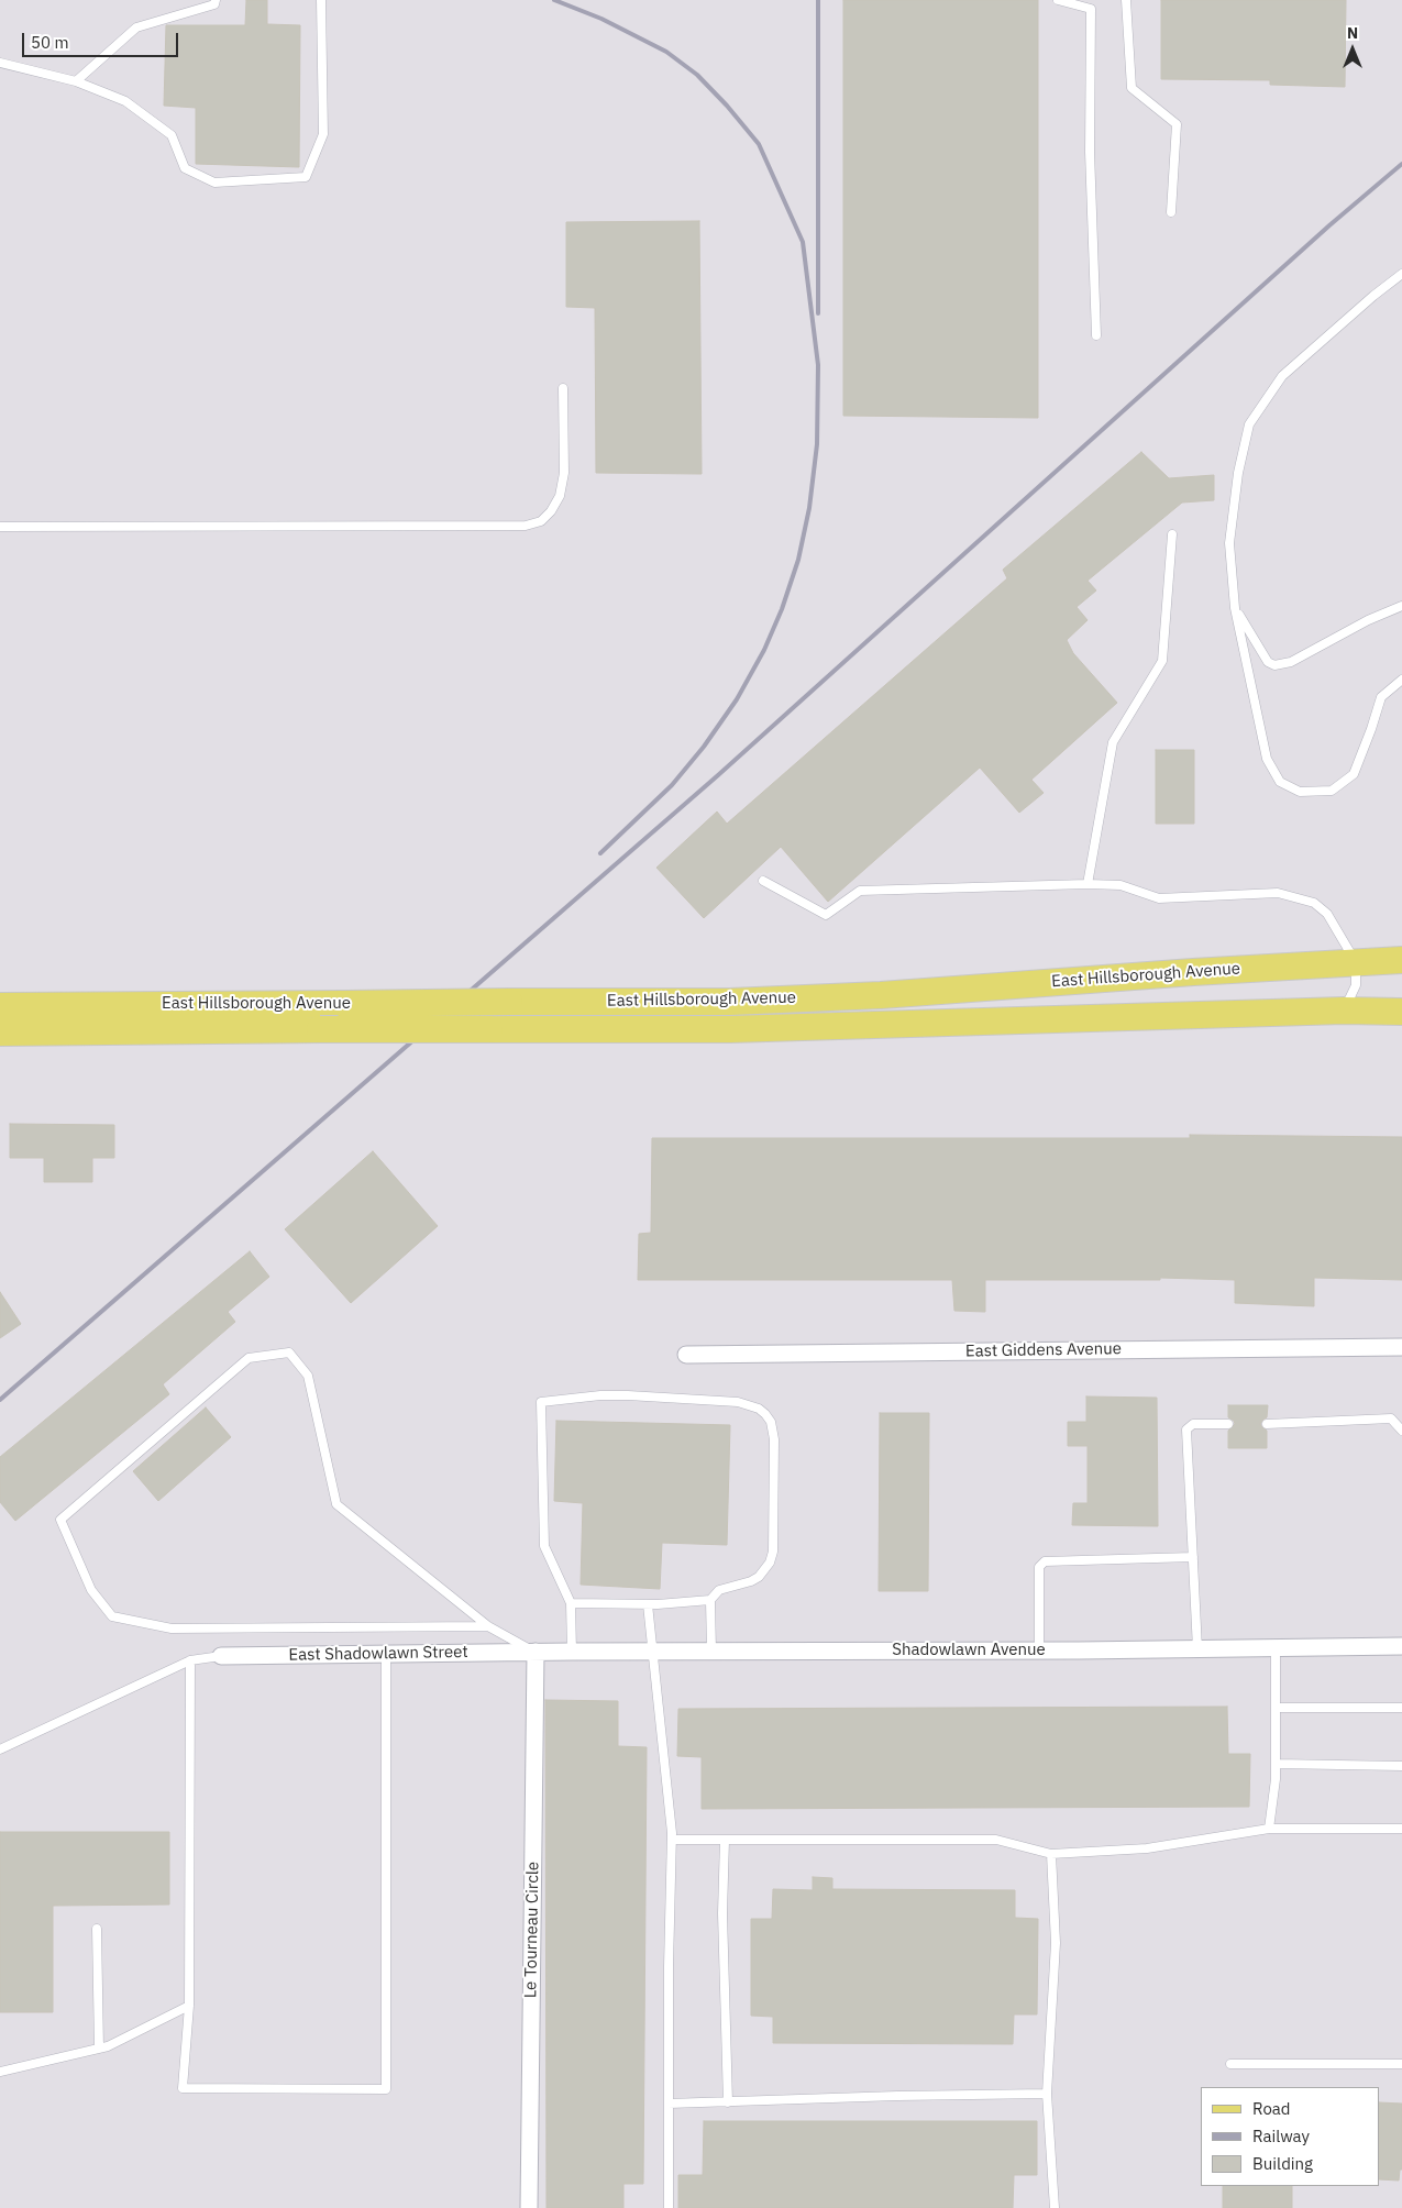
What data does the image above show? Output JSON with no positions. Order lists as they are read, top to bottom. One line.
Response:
{"streets":{"main road":["East Hillsborough Avenue"],"street":["East Giddens Avenue","Shadowlawn Avenue","East Shadowlawn Street","Le Tourneau Circle"]},"crossings":[["Shadowlawn Avenue","East Shadowlawn Street"],["Shadowlawn Avenue","Le Tourneau Circle"],["East Shadowlawn Street","Le Tourneau Circle"]],"legend":["Road","Railway","Building"],"scale_bar":"50 m","north":"top"}
